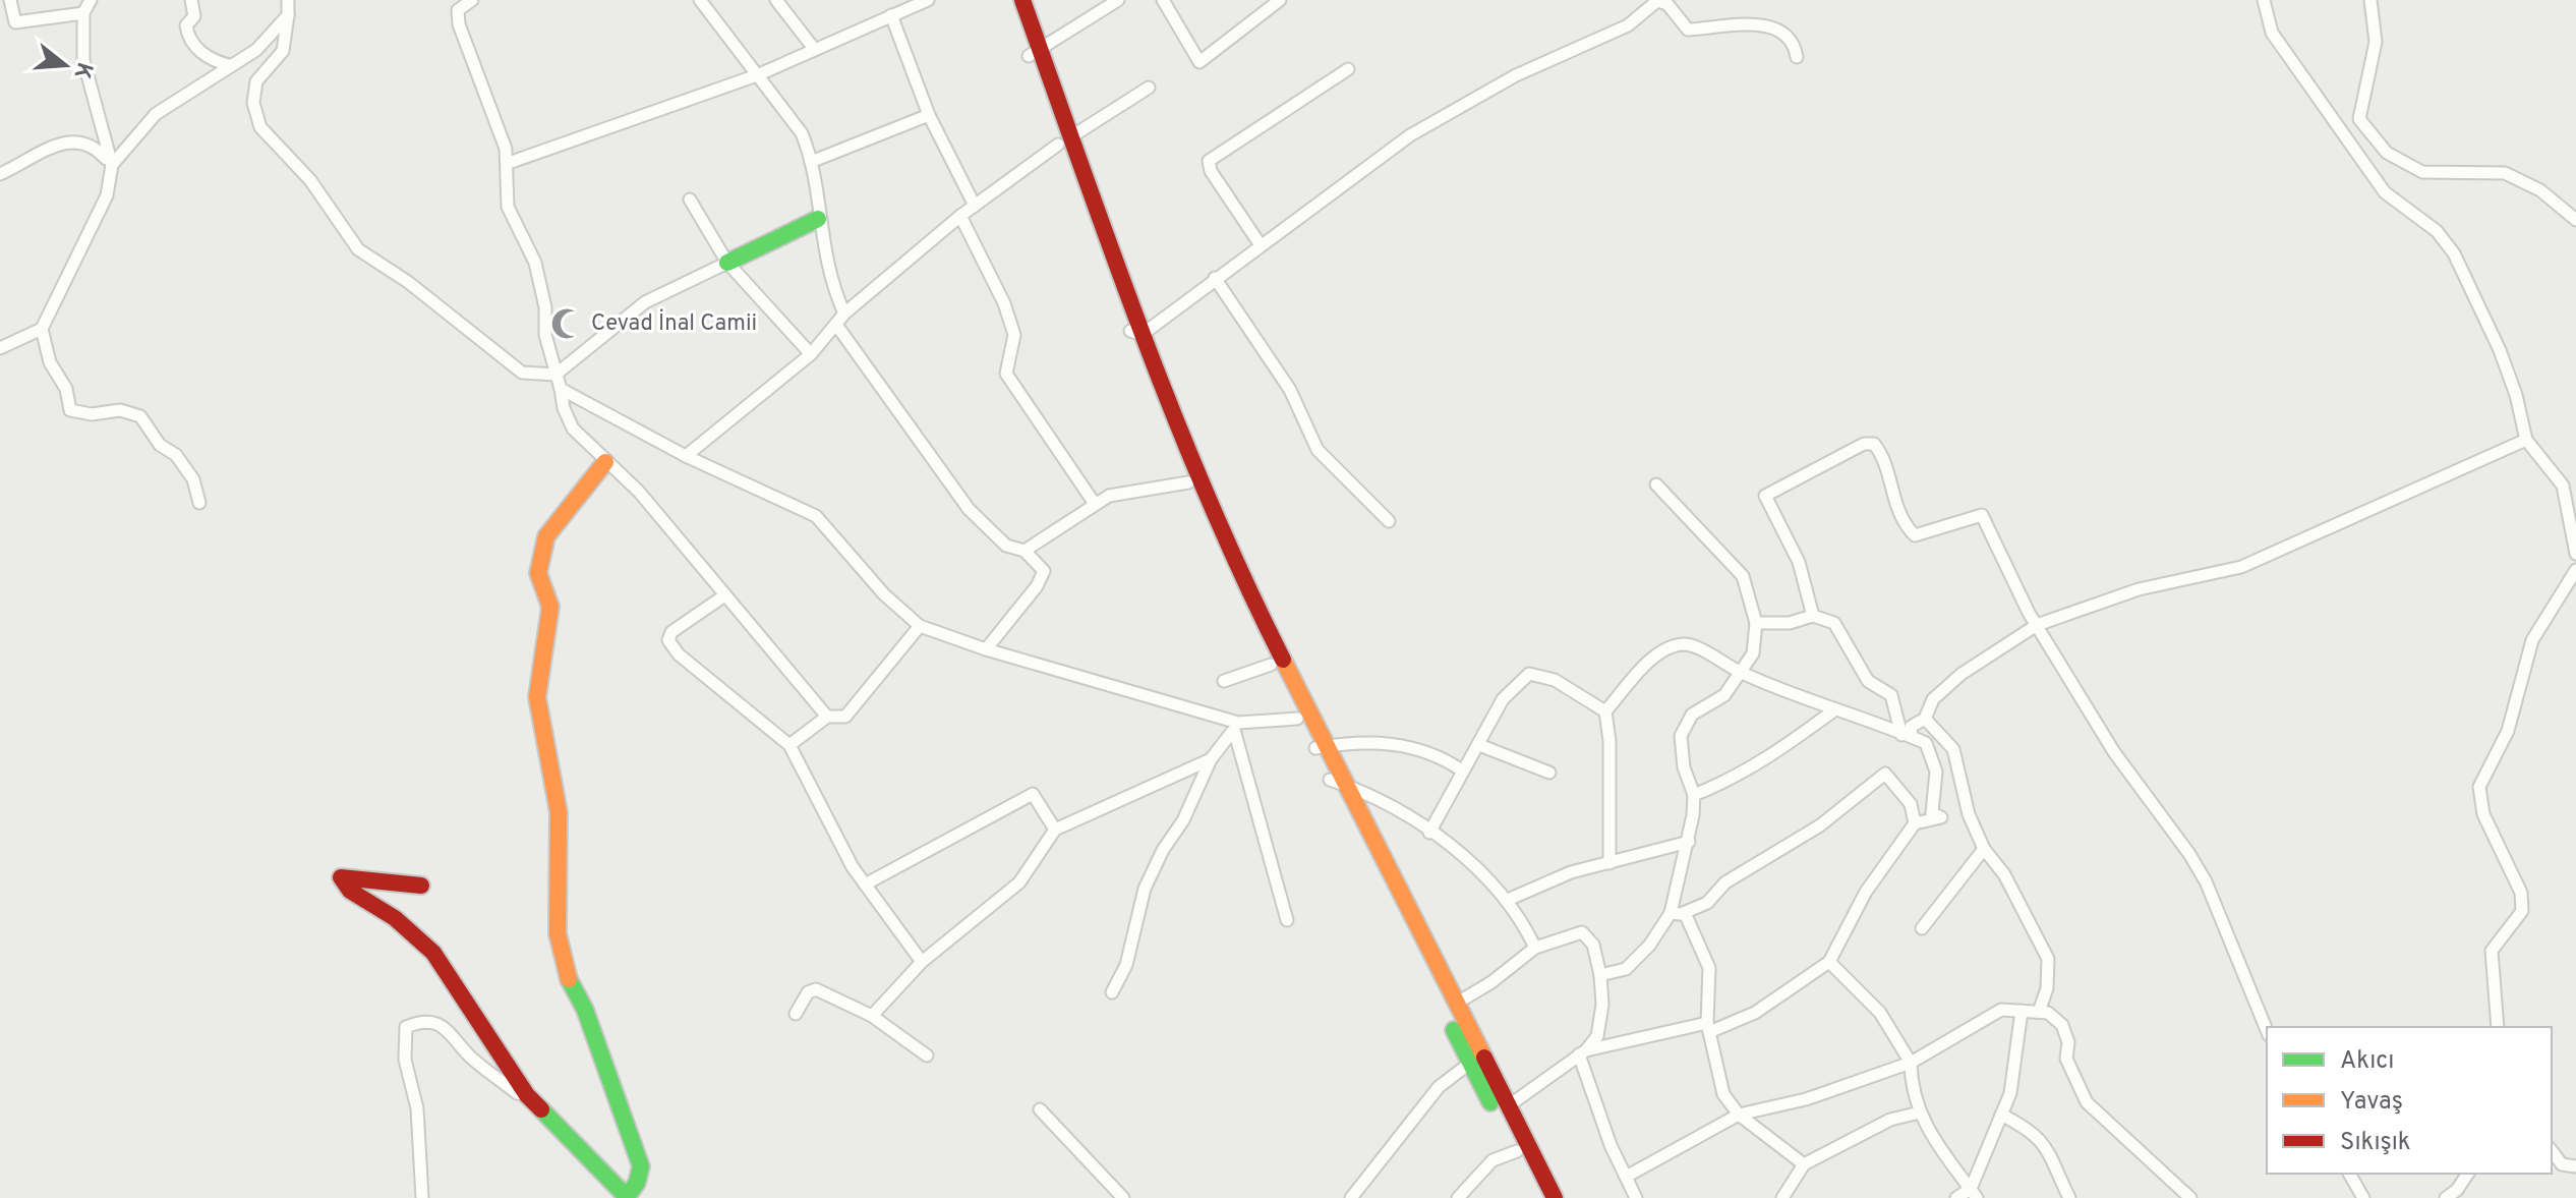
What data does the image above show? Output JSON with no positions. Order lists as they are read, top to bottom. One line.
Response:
{"places":{"mosque":["Cevad İnal Camii"]},"legend":["Akıcı","Yavaş","Sıkışık"],"north":"right"}
